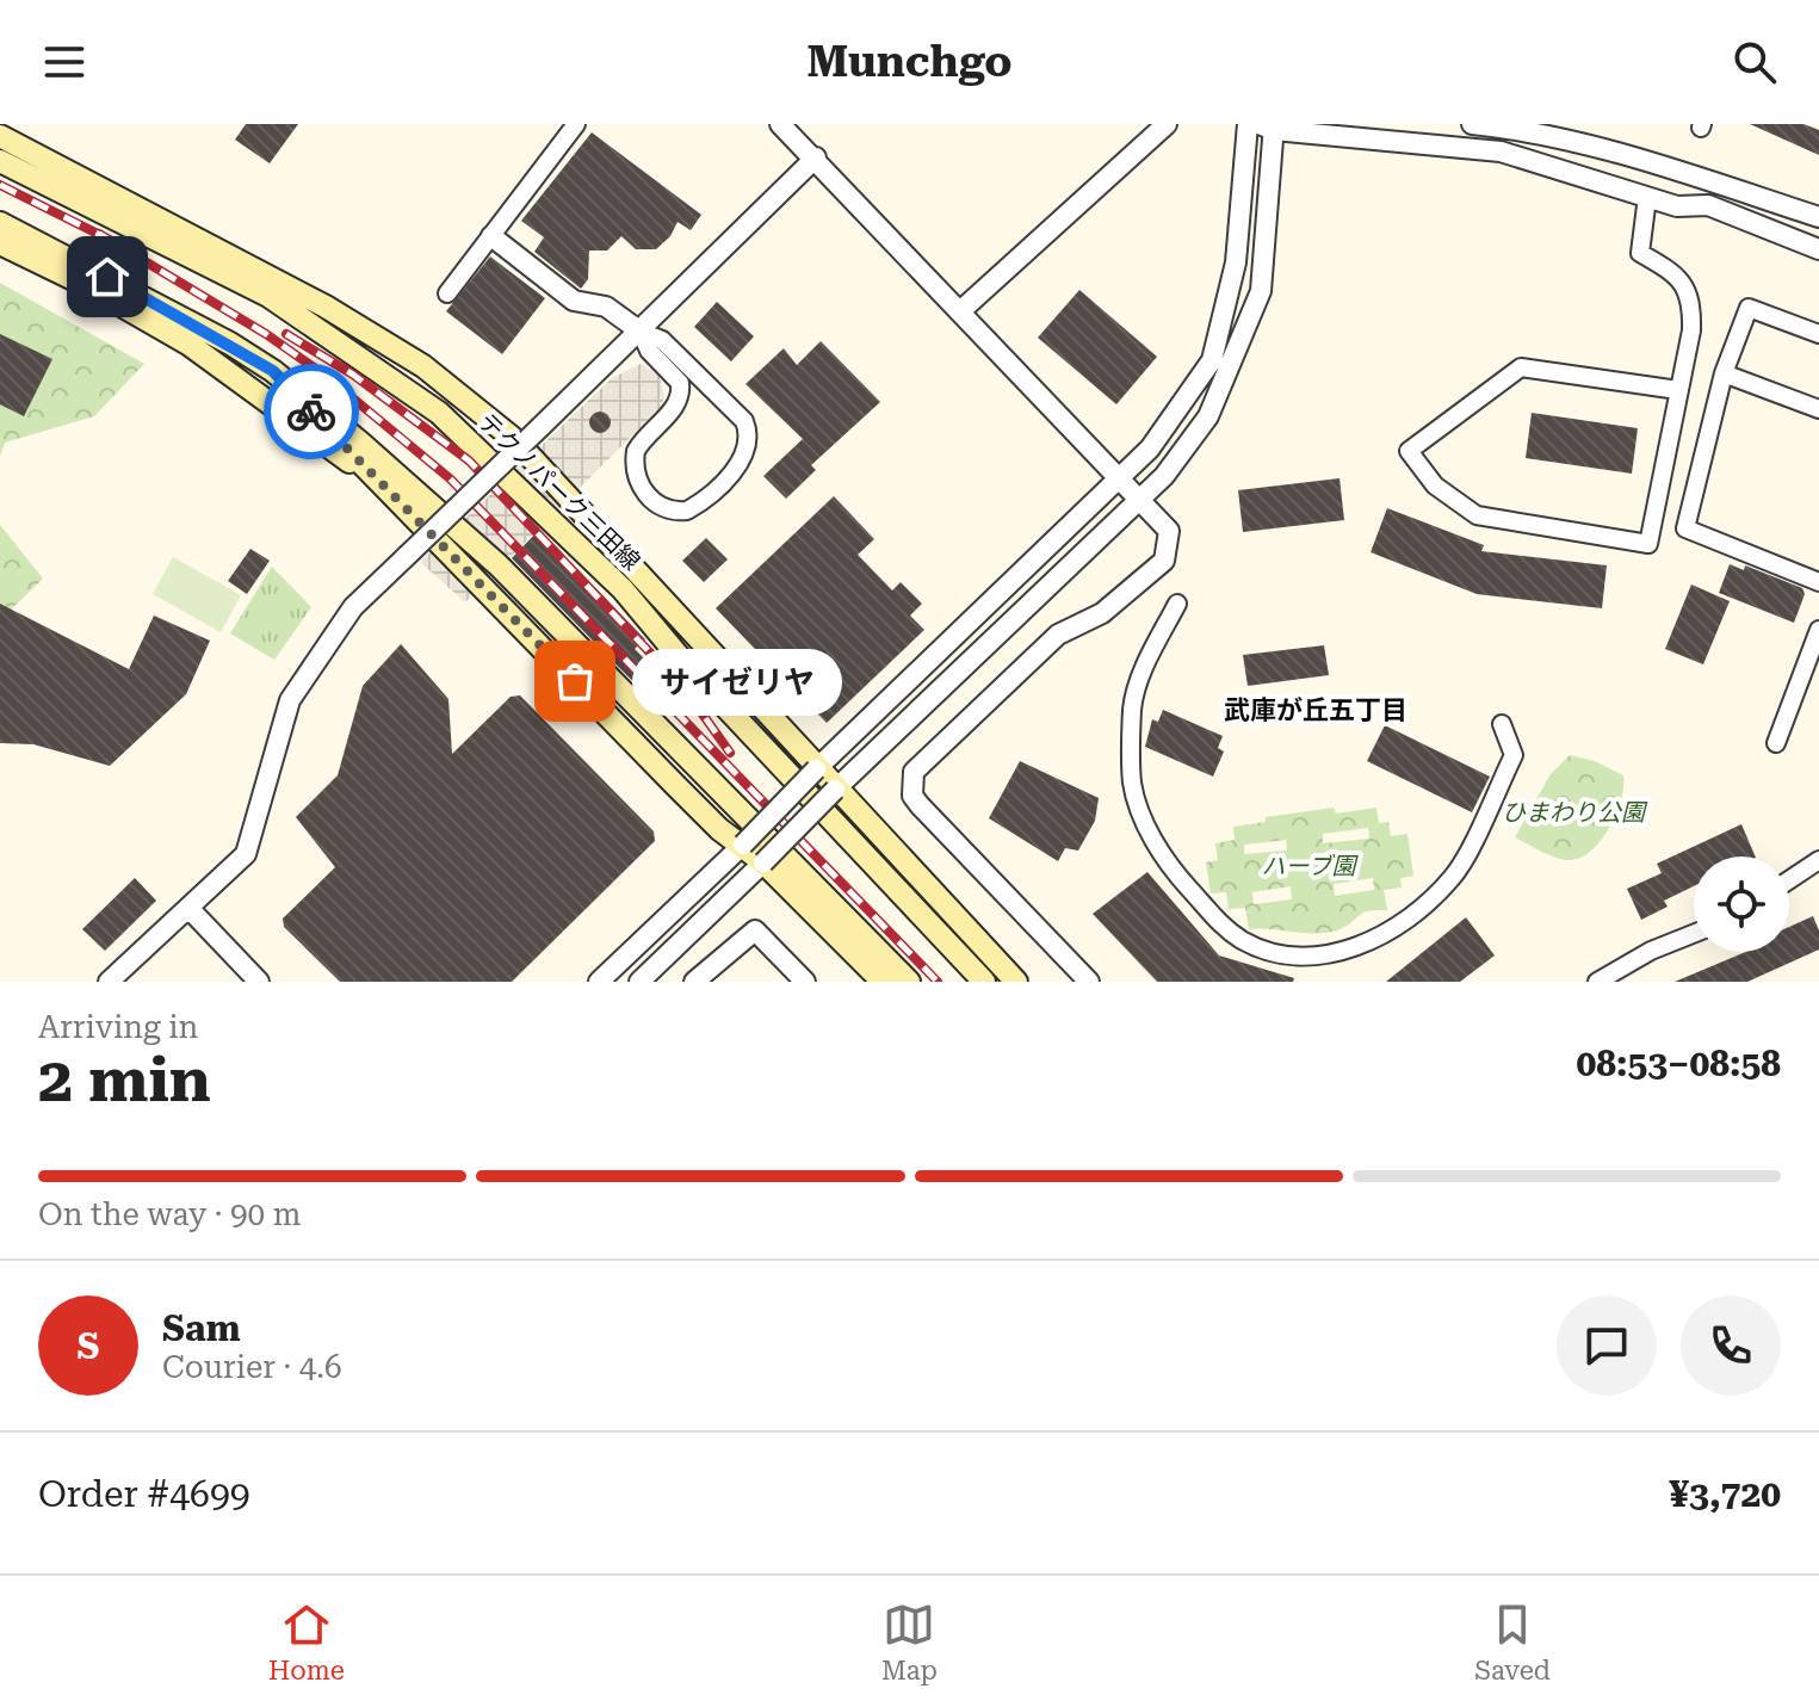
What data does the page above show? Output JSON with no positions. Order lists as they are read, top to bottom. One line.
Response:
{"streets":{"main road":["テクノパーク三田線"]},"districts":["武庫が丘五丁目"],"parks":["ひまわり公園","ハーブ園"],"places":["サイゼリヤ"],"page":{"header":"Munchgo","bubble":"サイゼリヤ","heading":["2 min","Arriving in","08:53–08:58"],"panel":["Sam","Courier · 4.6","Order #4699","¥3,720"],"bar":"On the way · 90 m","round":"S","tabs":["Home","Map","Saved"]}}
